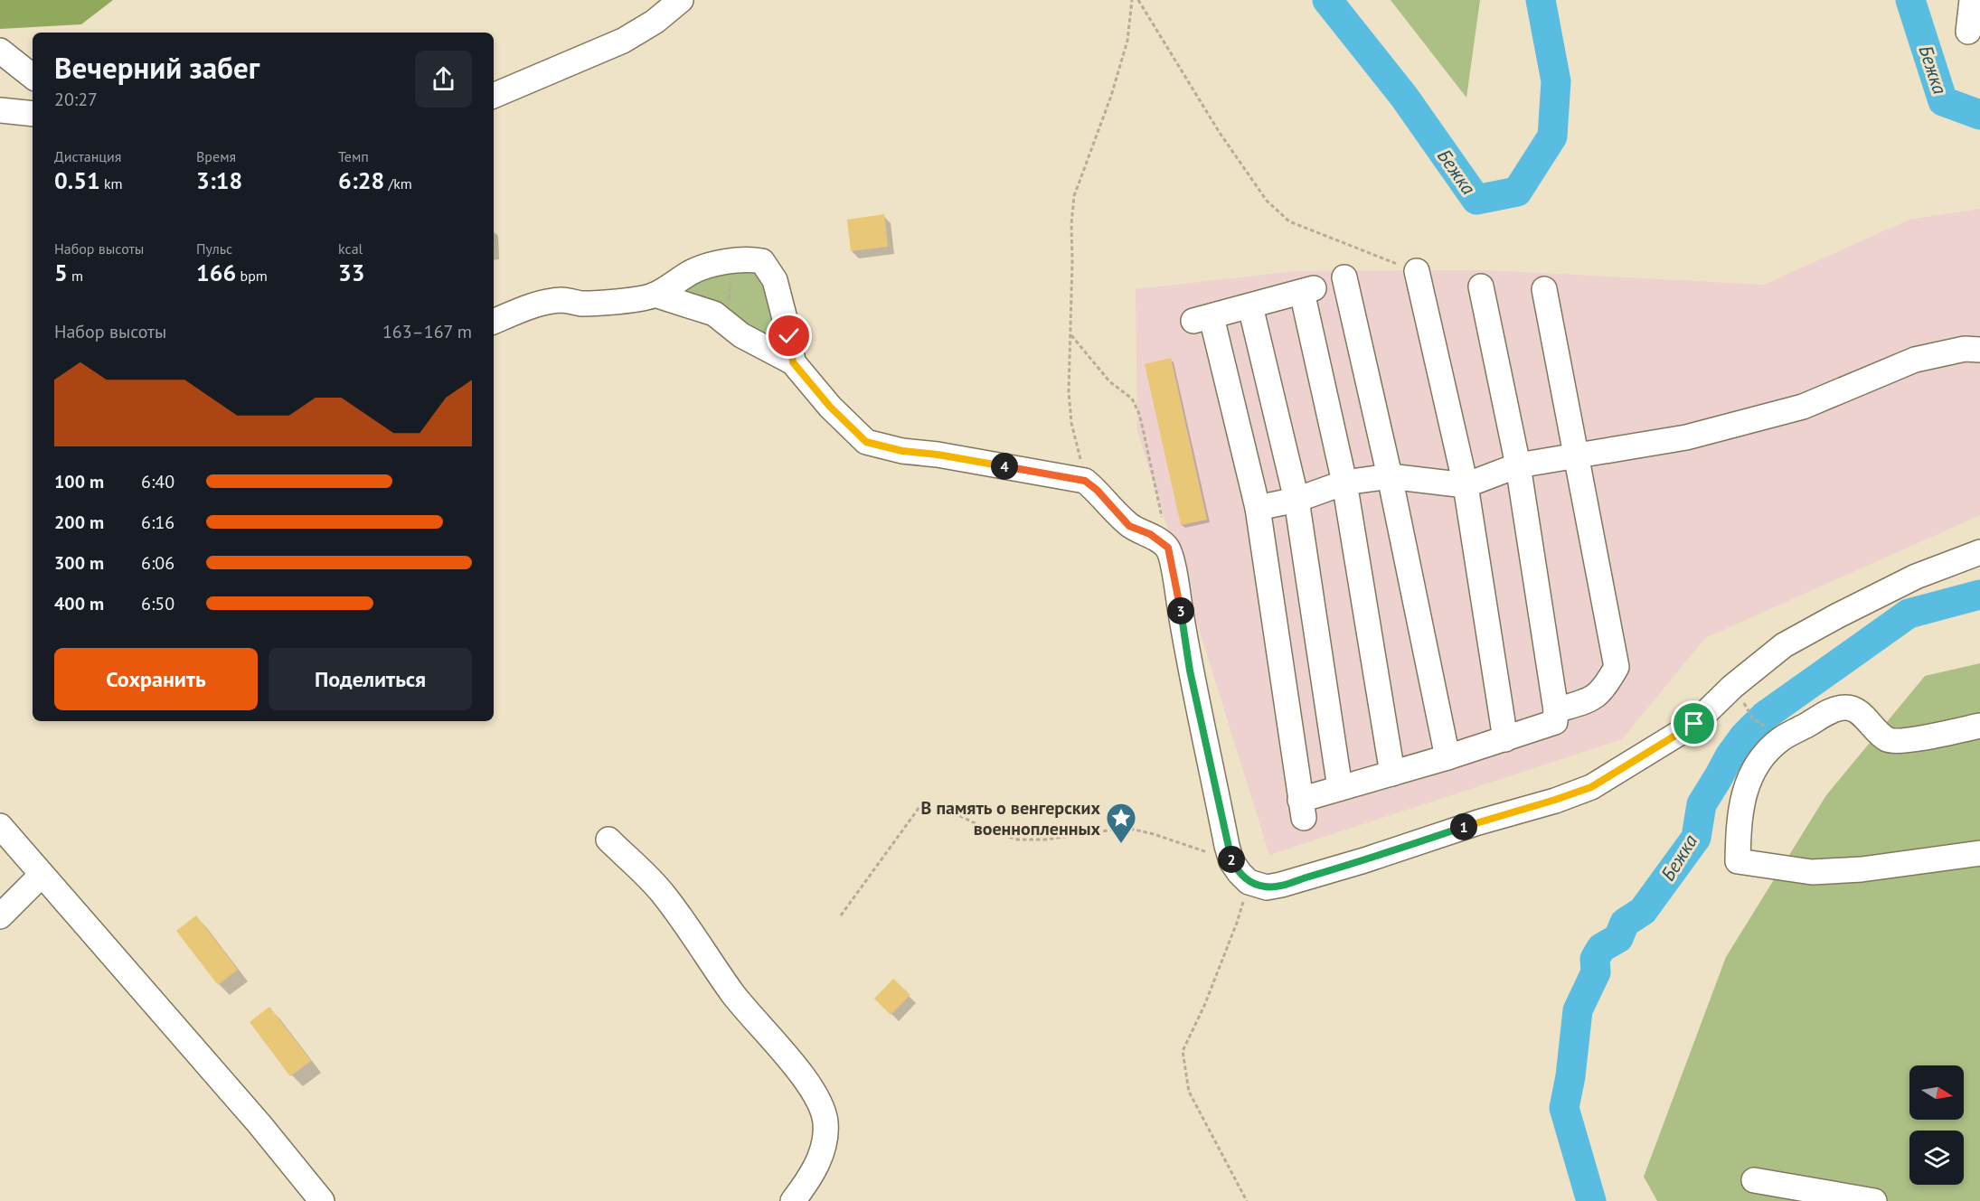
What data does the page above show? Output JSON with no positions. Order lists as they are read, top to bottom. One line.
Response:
{"water":["Бежка"],"places":{"place":["В память о венгерских военнопленных"]},"north":"right","page":{"heading":["Вечерний забег","20:27"],"stats":[["Дистанция","0.51 km"],["Время","3:18"],["Темп","6:28 /km"],["Набор высоты","5 m"],["Пульс","166 bpm"],["kcal","33"]],"chart":["Набор высоты","163–167 m"],"pins":["4","3","1","2"],"list":[{"name":"100 m","note":"6:40"},{"name":"200 m","note":"6:16"},{"name":"300 m","note":"6:06"},{"name":"400 m","note":"6:50"}],"buttons":["Сохранить","Поделиться"]}}
